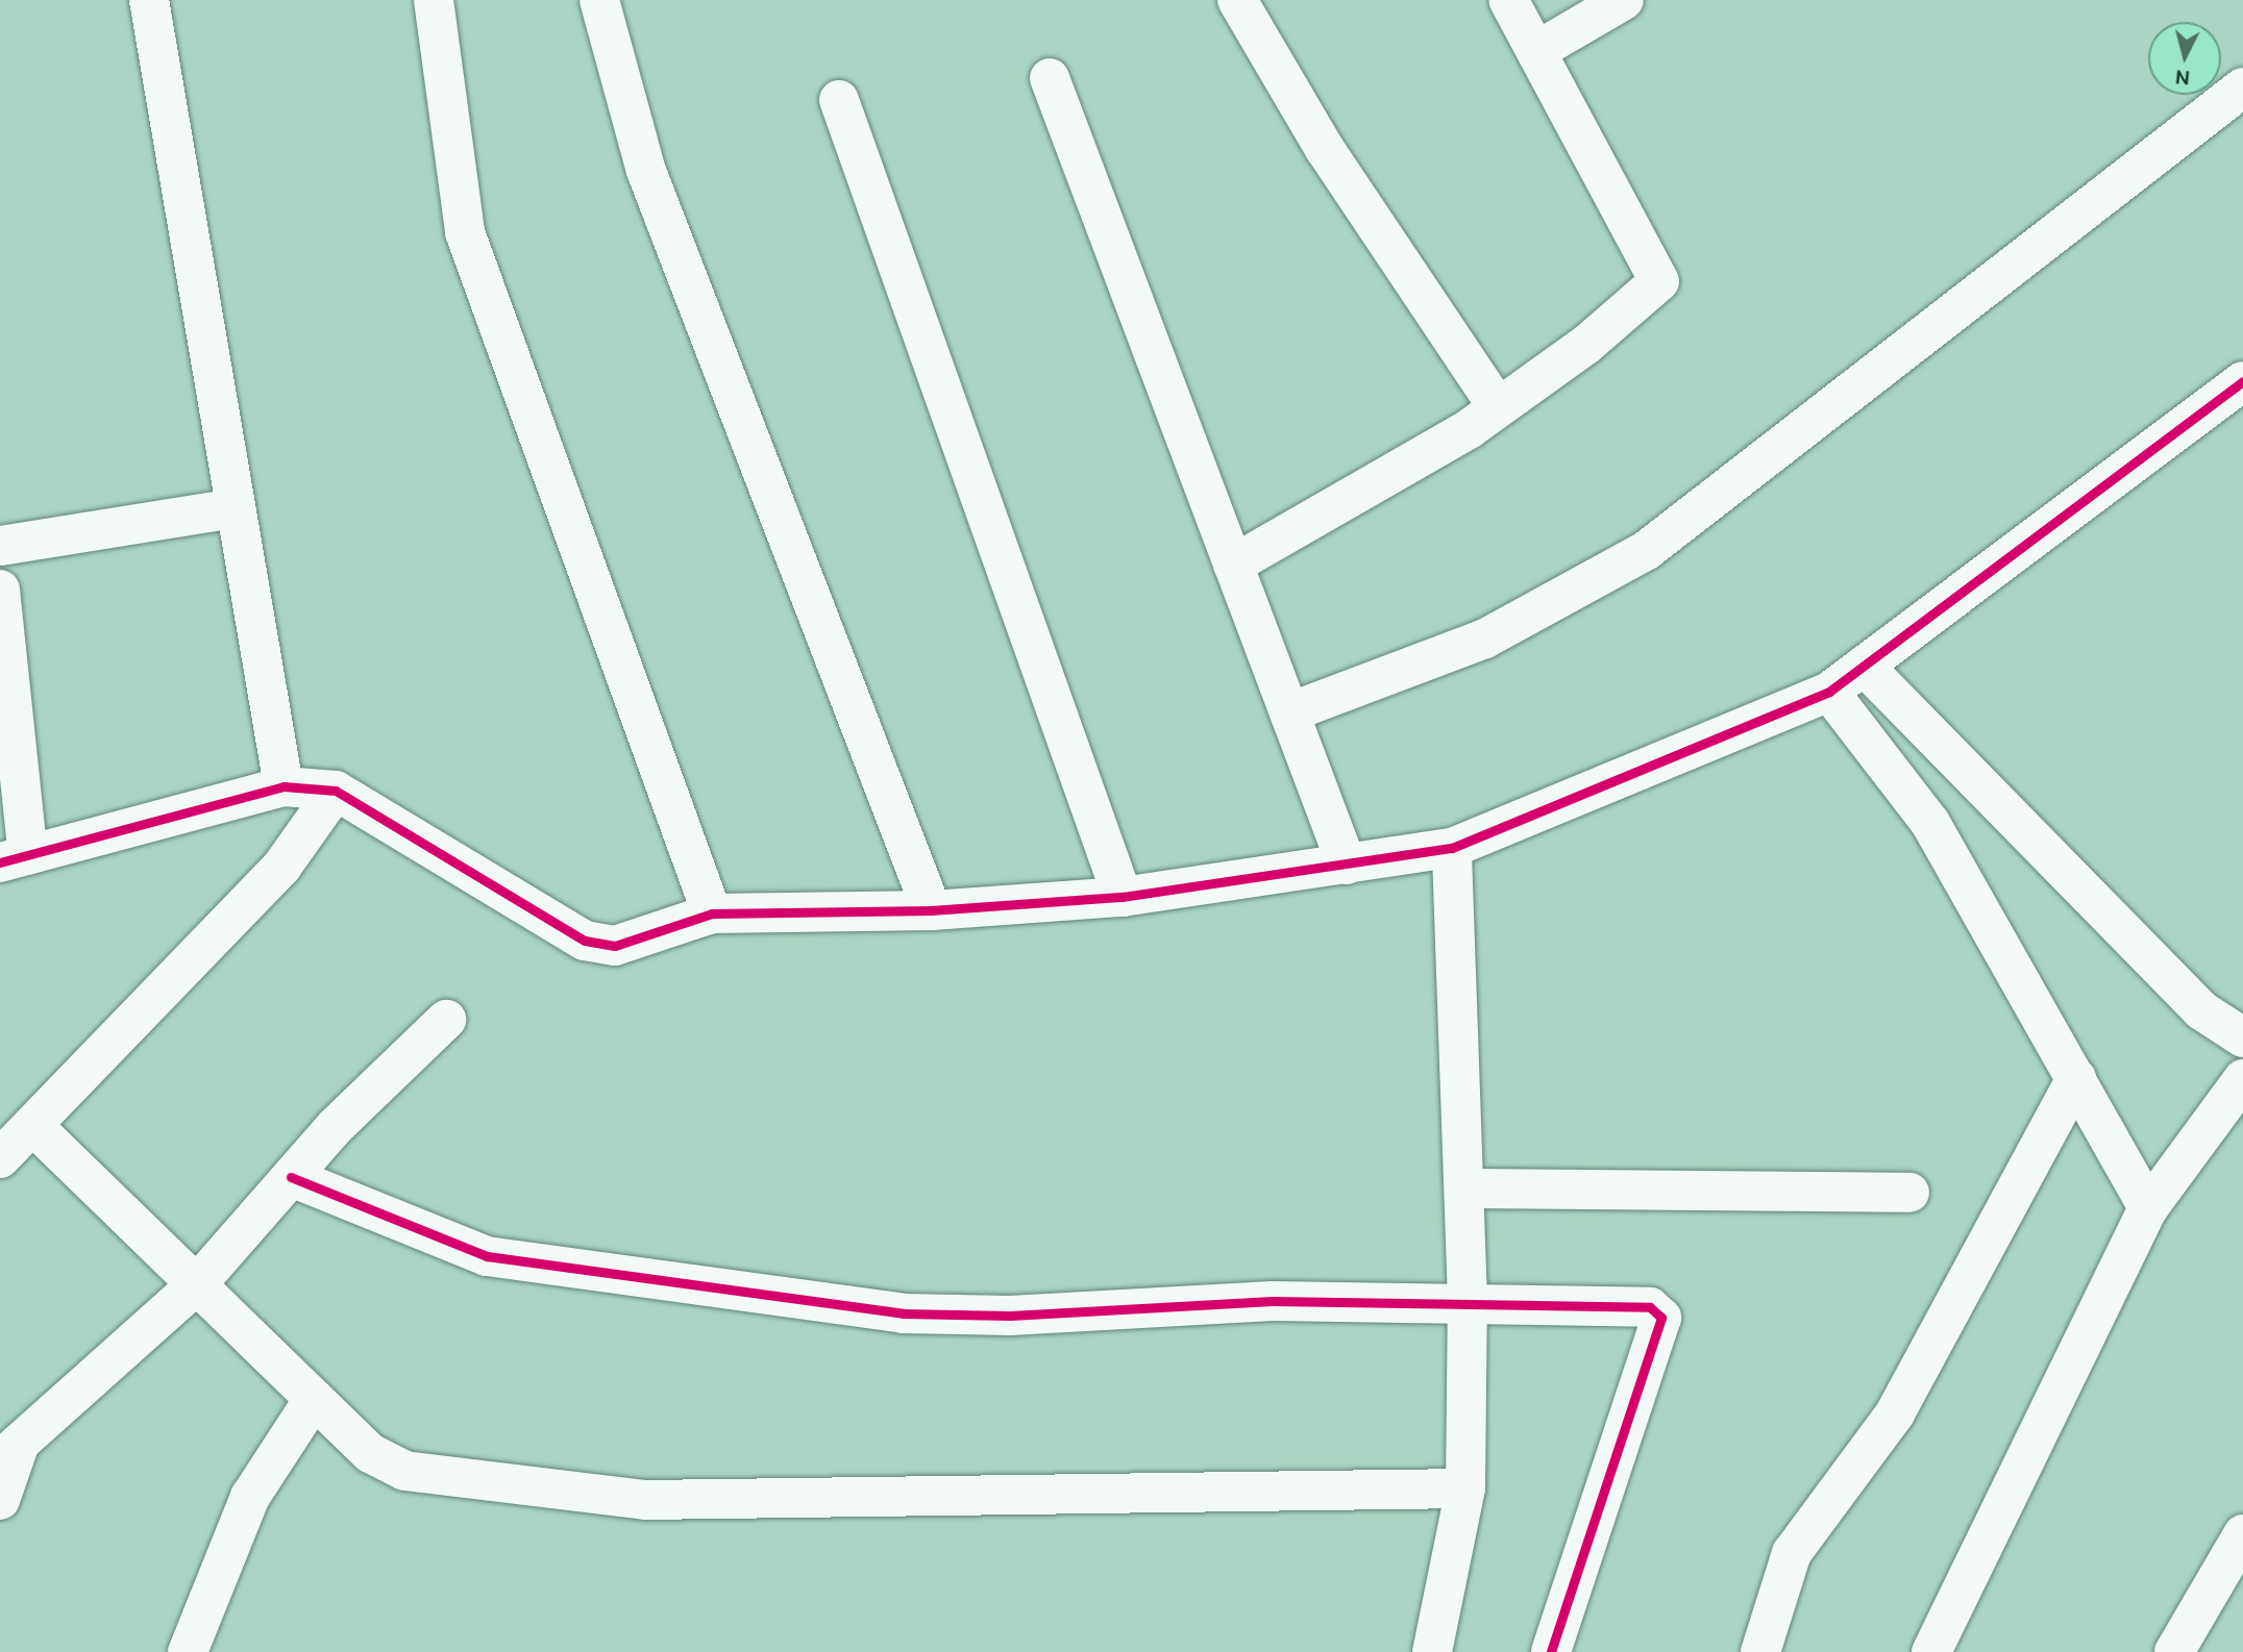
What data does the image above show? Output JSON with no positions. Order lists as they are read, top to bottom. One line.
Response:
{"north":"bottom"}
